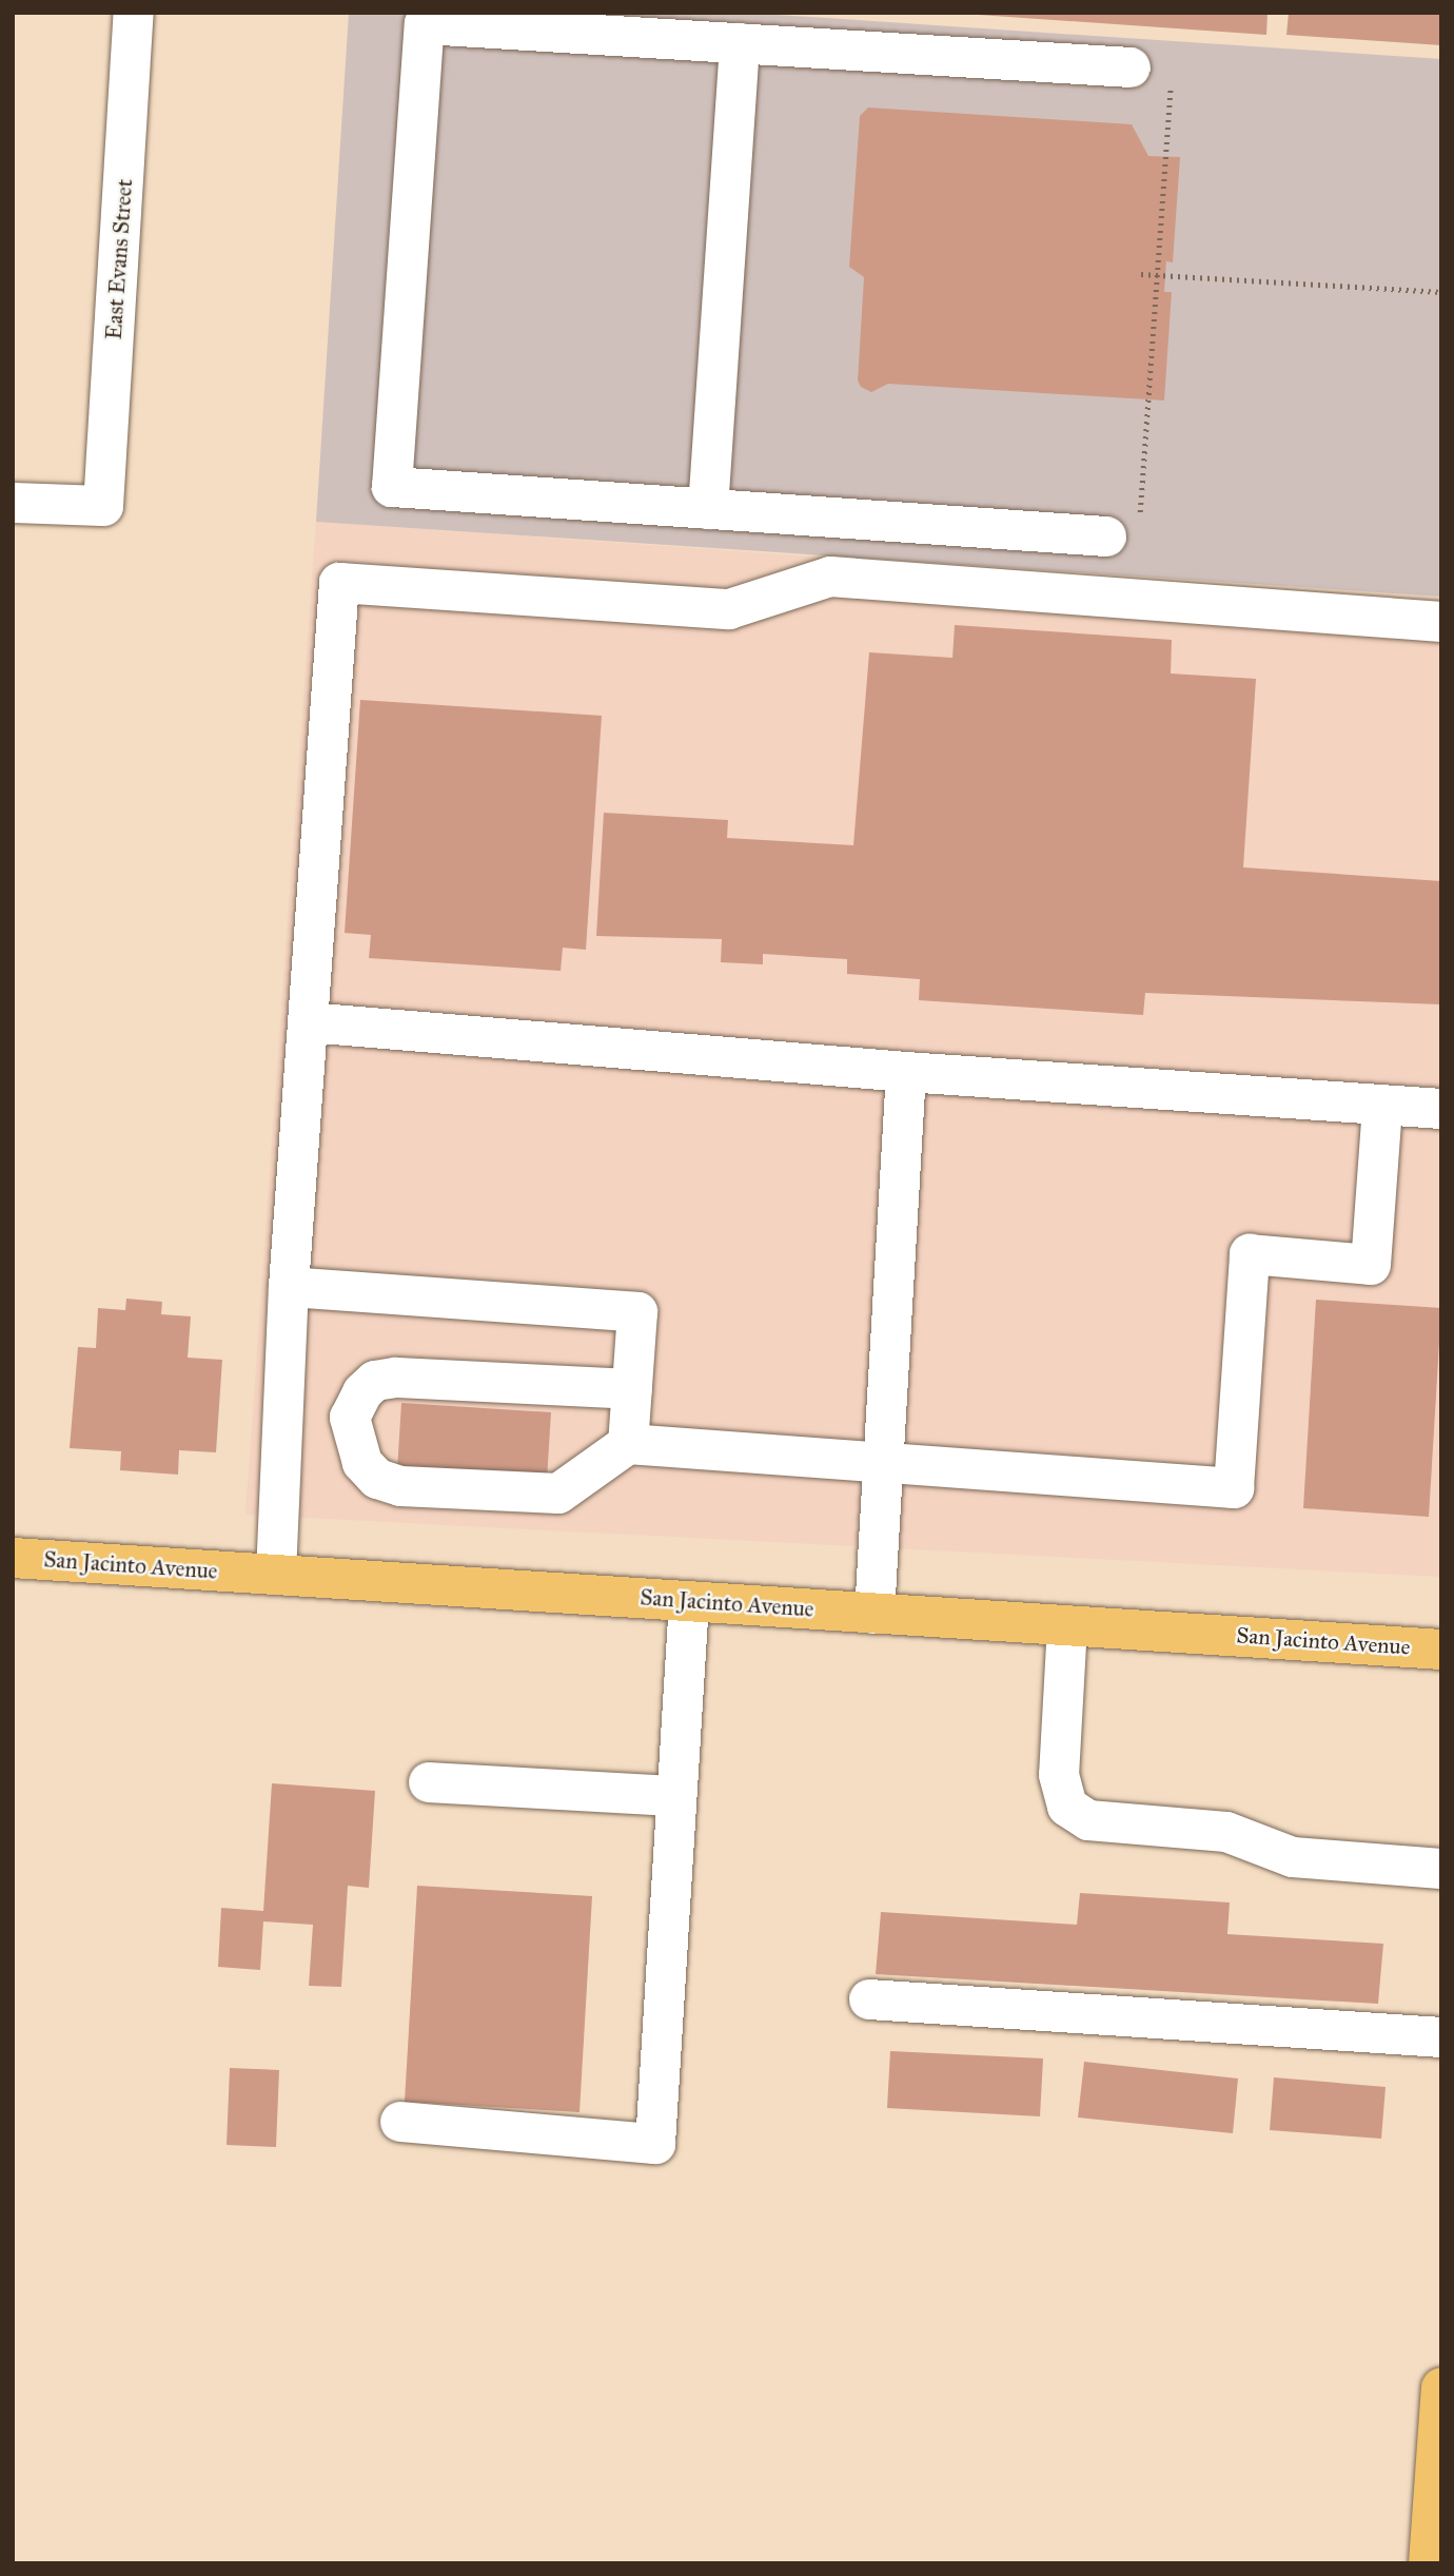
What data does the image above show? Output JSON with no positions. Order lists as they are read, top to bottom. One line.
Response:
{"streets":{"main road":["San Jacinto Avenue"],"street":["East Evans Street"]}}
